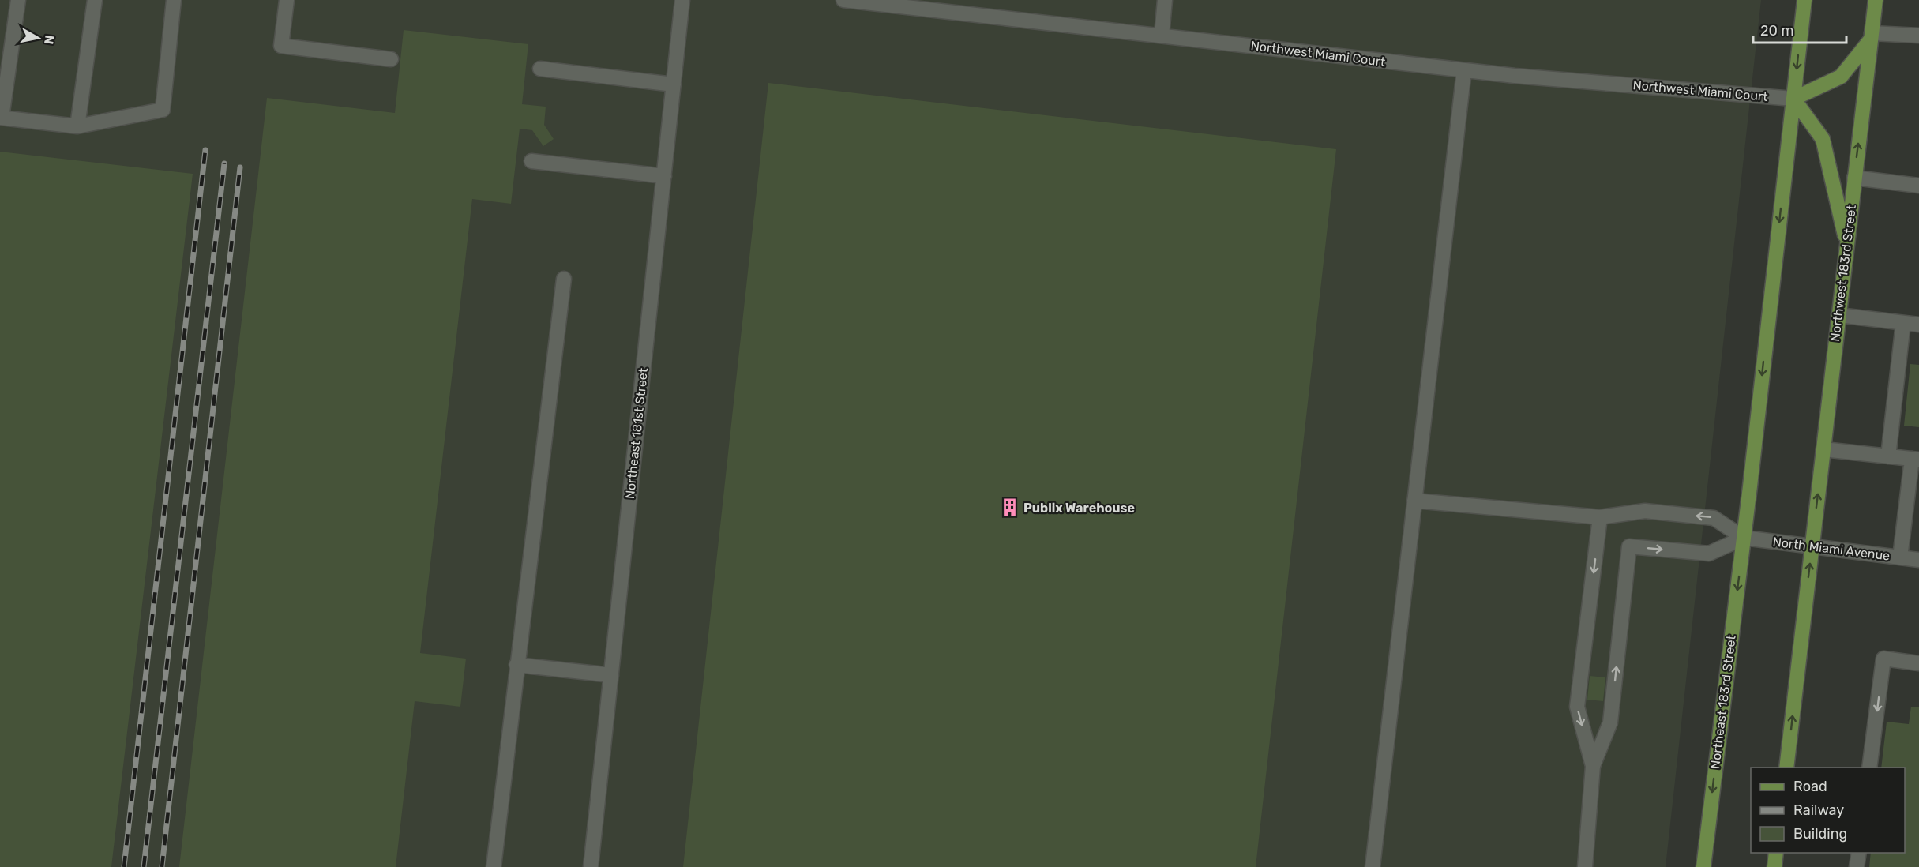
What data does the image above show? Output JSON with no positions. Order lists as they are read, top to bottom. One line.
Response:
{"streets":{"main road":["Northwest 183rd Street","Northeast 183rd Street"],"street":["Northwest Miami Court","Northeast 181st Street","North Miami Avenue"]},"crossings":[["Northwest 183rd Street","North Miami Avenue"],["North Miami Avenue","Northeast 183rd Street"]],"places":{"building":["Publix Warehouse"]},"legend":["Road","Railway","Building"],"scale_bar":"20 m","north":"right"}
